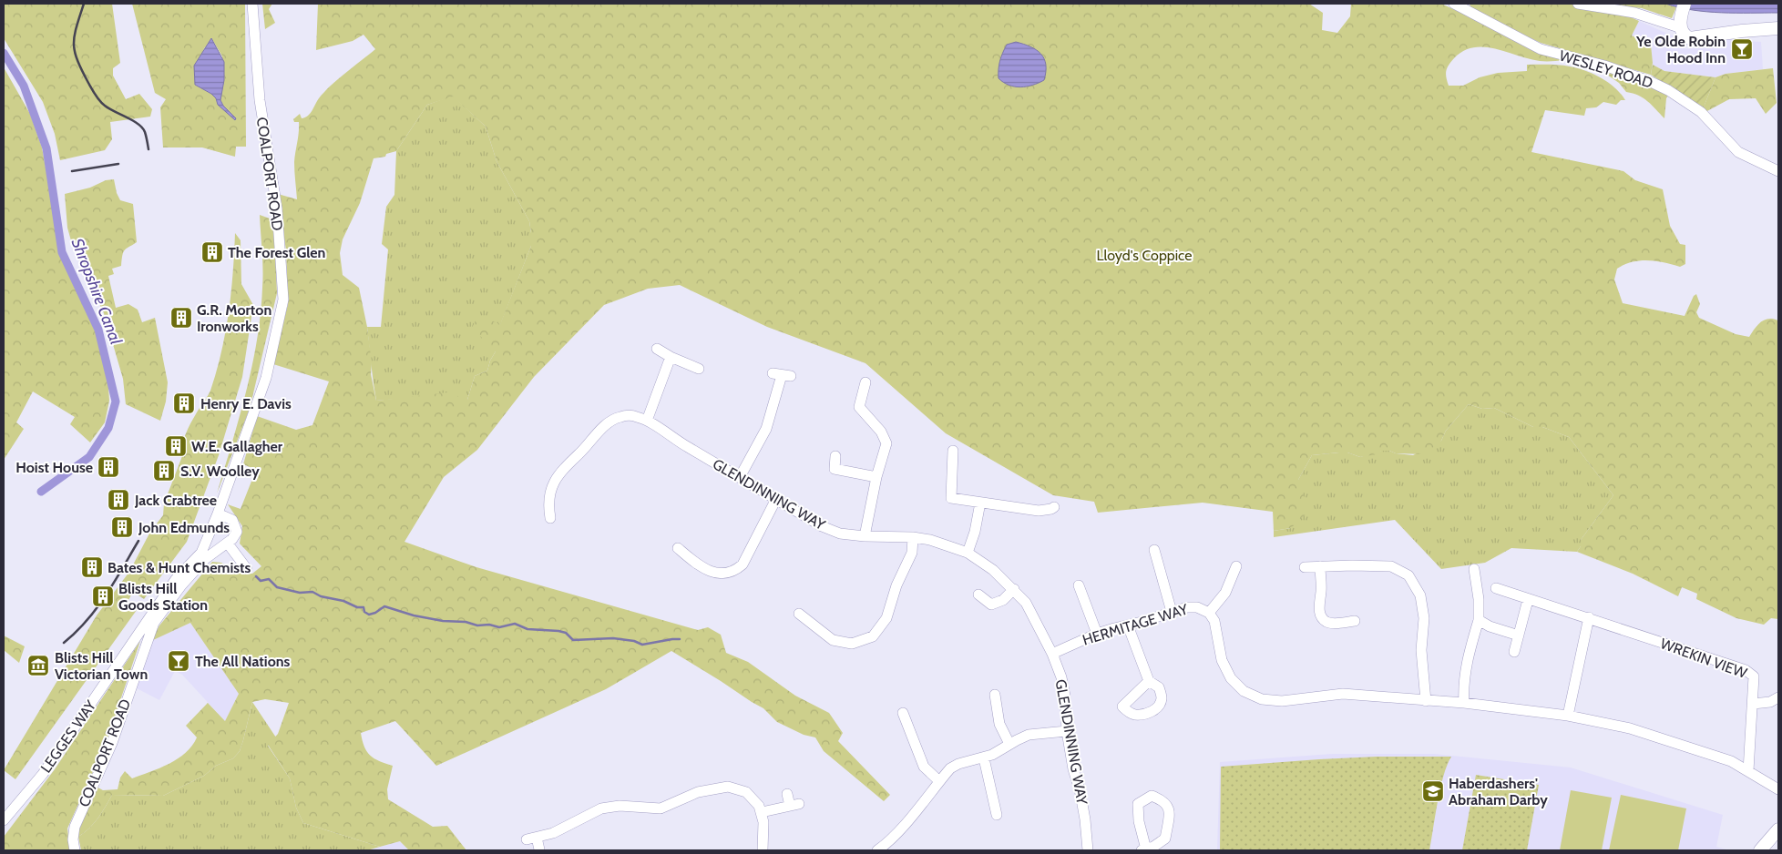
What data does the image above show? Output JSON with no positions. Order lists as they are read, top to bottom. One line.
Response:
{"streets":{"street":["WESLEY ROAD","COALPORT ROAD","GLENDINNING WAY","HERMITAGE WAY","WREKIN VIEW","LEGGES WAY"]},"crossings":[["COALPORT ROAD","LEGGES WAY"],["GLENDINNING WAY","HERMITAGE WAY"]],"water":["Shropshire Canal"],"parks":["Lloyd's Coppice"],"places":{"bar":["Ye Olde Robin Hood Inn","The All Nations"],"building":["The Forest Glen","G.R. Morton Ironworks","Henry E. Davis","W.E. Gallagher","Hoist House","S.V. Woolley","Jack Crabtree","John Edmunds","Bates & Hunt Chemists","Blists Hill Goods Station"],"museum":["Blists Hill Victorian Town"],"school or university":["Haberdashers' Abraham Darby"]}}
